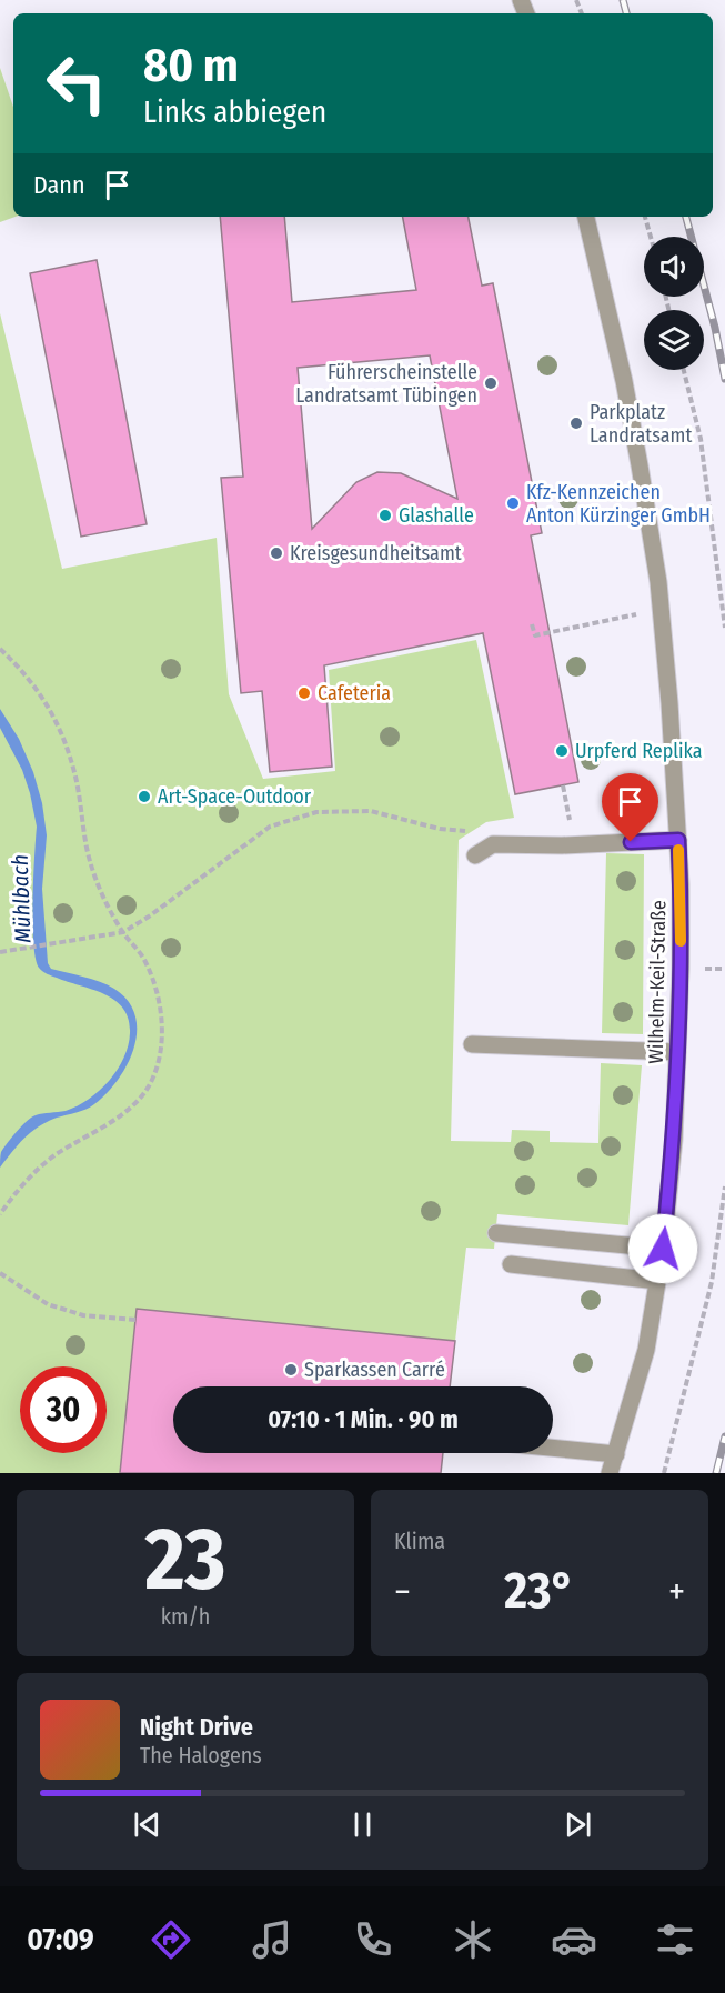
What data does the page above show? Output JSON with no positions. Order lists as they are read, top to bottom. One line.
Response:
{"streets":{"street":["Wilhelm-Keil-Straße"]},"water":["Mühlbach"],"places":["Führerscheinstelle Landratsamt Tübingen","Parkplatz Landratsamt","Kfz-Kennzeichen Anton Kürzinger GmbH","Glashalle","Kreisgesundheitsamt","Cafeteria","Urpferd Replika","Art-Space-Outdoor","Sparkassen Carré"],"page":{"turn":["80 m","Links abbiegen"],"then":"Dann","limit":"30","trip":"07:10 · 1 Min. · 90 m","tile":[["23","km/h"],"Klima"],"heat":["−","23°","+"],"song":["Night Drive","The Halogens"],"tabs":"07:09"}}
